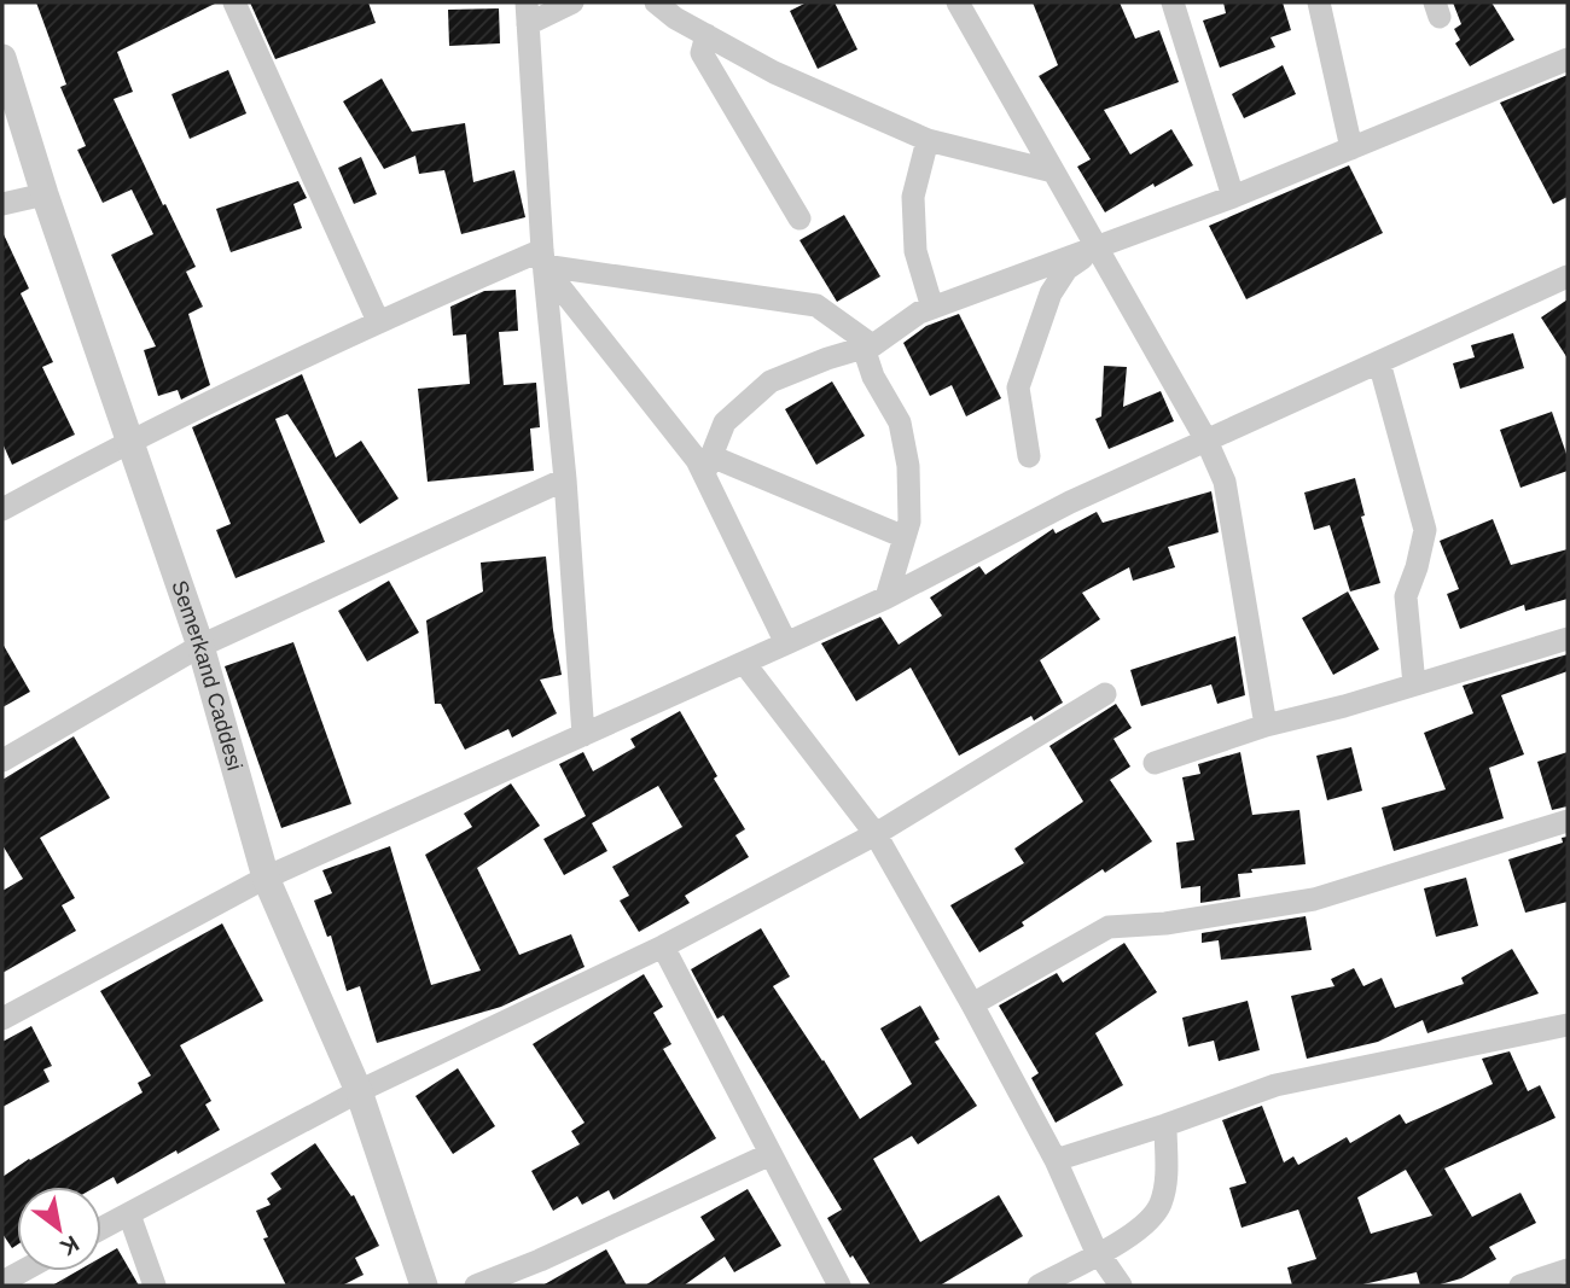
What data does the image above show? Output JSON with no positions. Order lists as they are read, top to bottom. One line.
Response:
{"streets":{"street":["Semerkand Caddesi"]},"north":"bottom right"}
